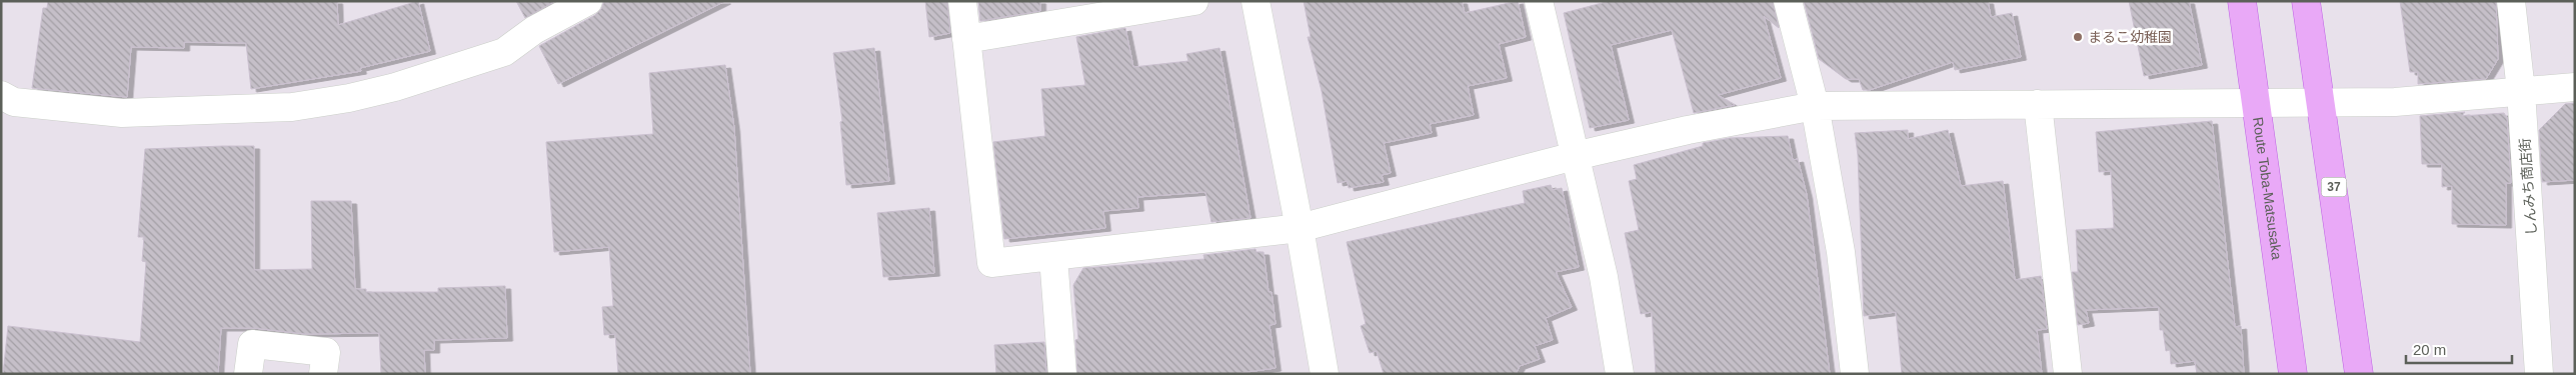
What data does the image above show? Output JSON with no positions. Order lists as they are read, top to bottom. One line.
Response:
{"streets":{"main road":["37","Route Toba-Matsusaka"],"street":["しんみち商店街"]},"places":["まるこ幼稚園"],"scale_bar":"20 m"}
